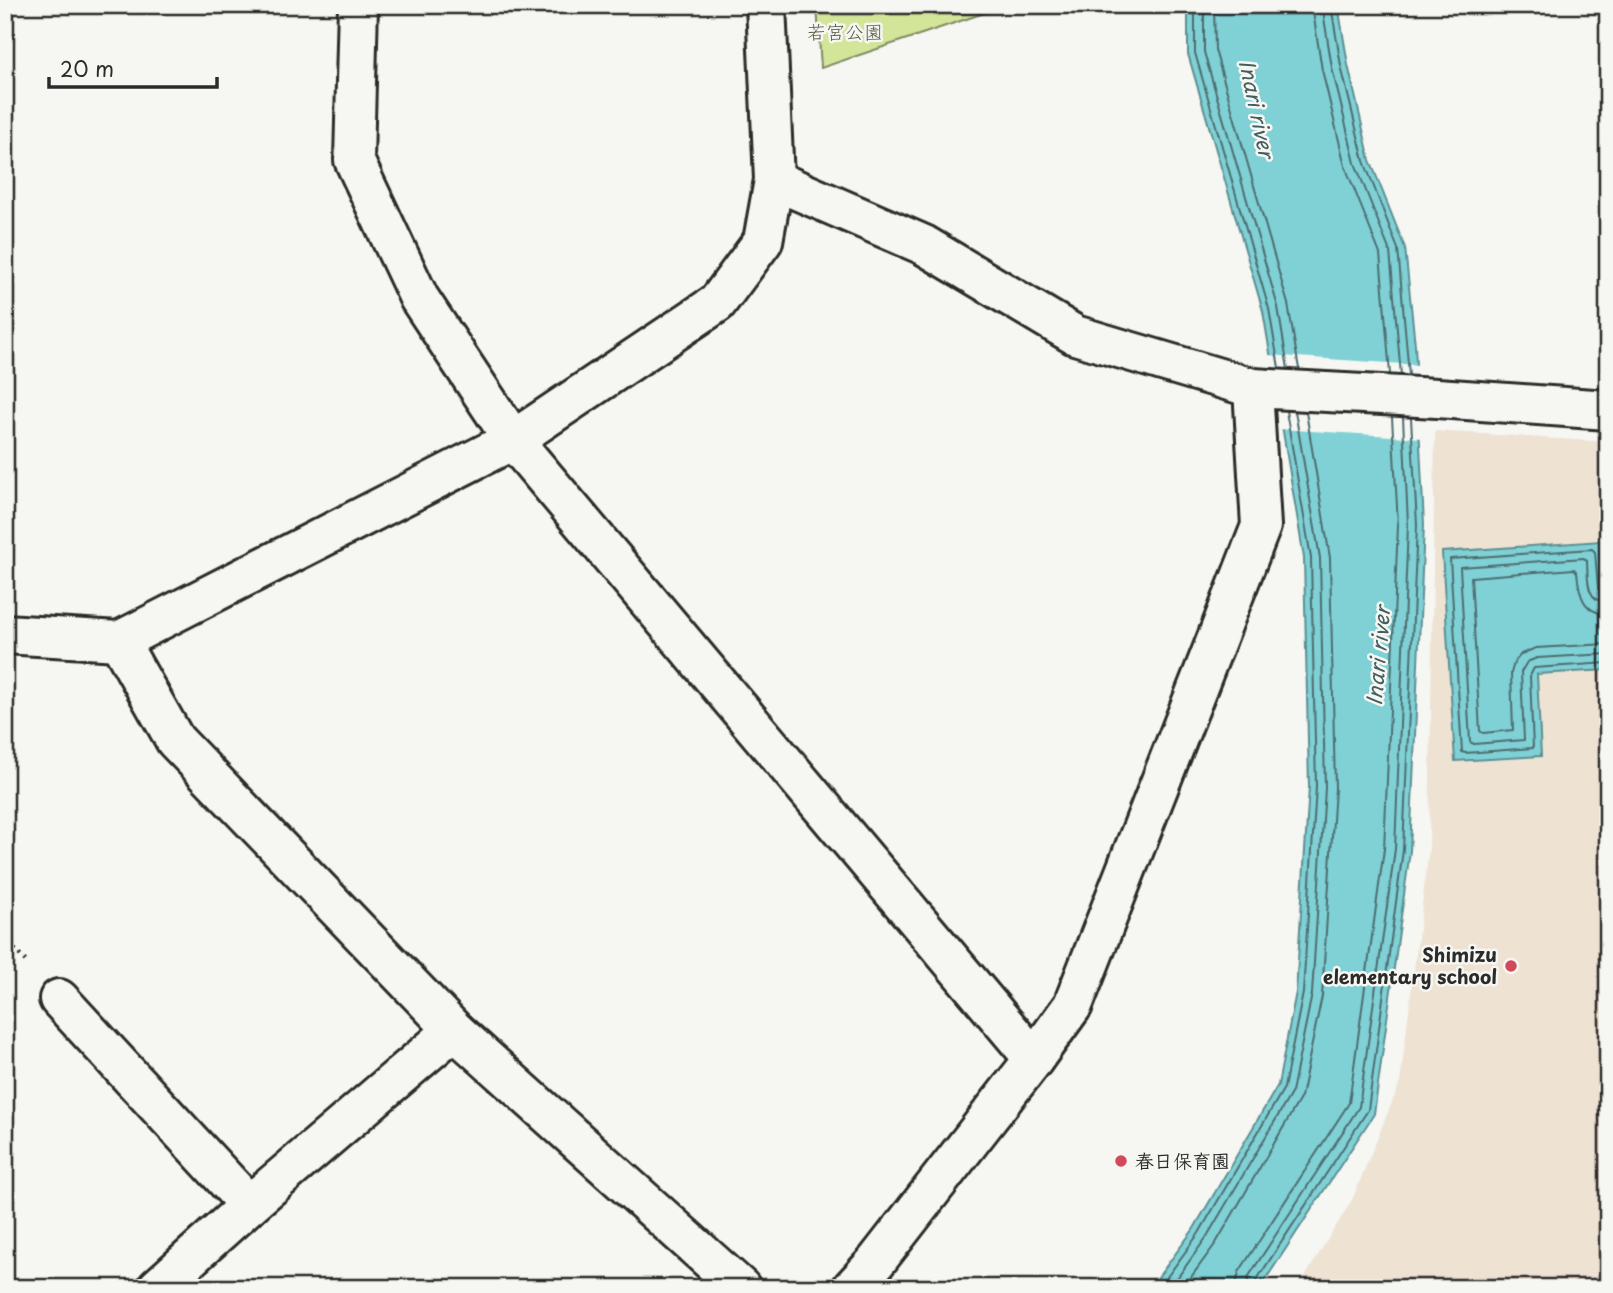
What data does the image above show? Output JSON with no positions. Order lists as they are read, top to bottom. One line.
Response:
{"water":["Inari river"],"parks":["若宮公園"],"places":["Shimizu elementary school","春日保育園"],"scale_bar":"20 m"}
